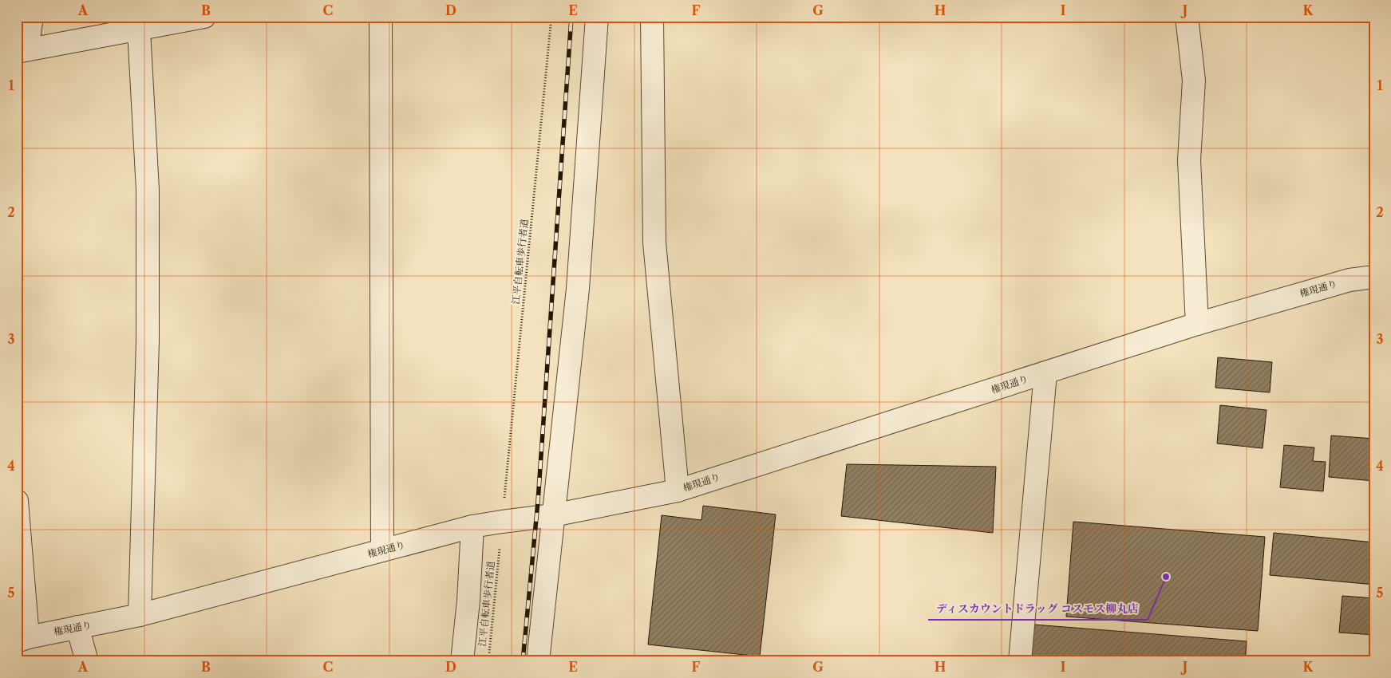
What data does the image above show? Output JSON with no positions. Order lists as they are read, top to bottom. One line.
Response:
{"streets":{"street":["権現通り"],"path":["江平自転車歩行者道"]},"places":["ディスカウントドラッグ コスモス柳丸店"],"grid":{"columns":["A","B","C","D","E","F","G","H","I","J","K"],"rows":["1","2","3","4","5"]}}
